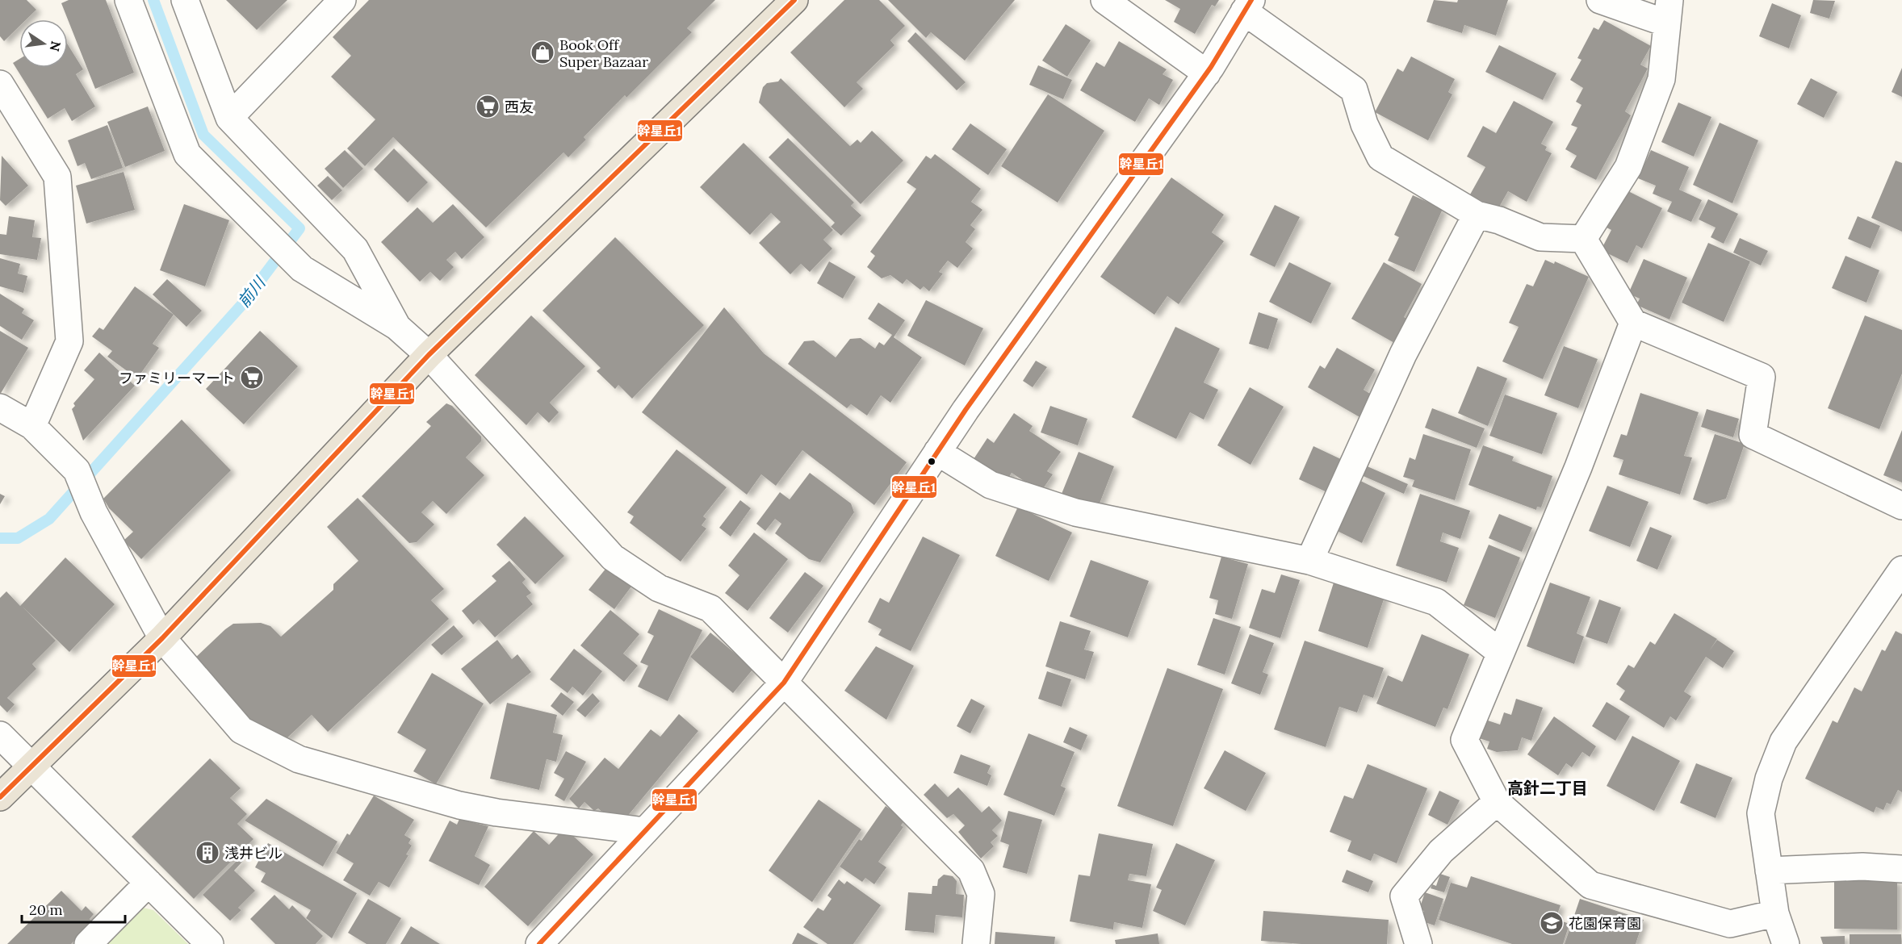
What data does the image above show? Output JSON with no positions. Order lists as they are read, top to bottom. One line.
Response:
{"districts":["高針二丁目"],"water":["前川"],"places":{"shop":["Book Off Super Bazaar"],"supermarket":["西友","ファミリーマート"],"building":["浅井ビル"],"school or university":["花園保育園"]},"lines":["transit line 幹星丘1"],"scale_bar":"20 m","north":"right"}
